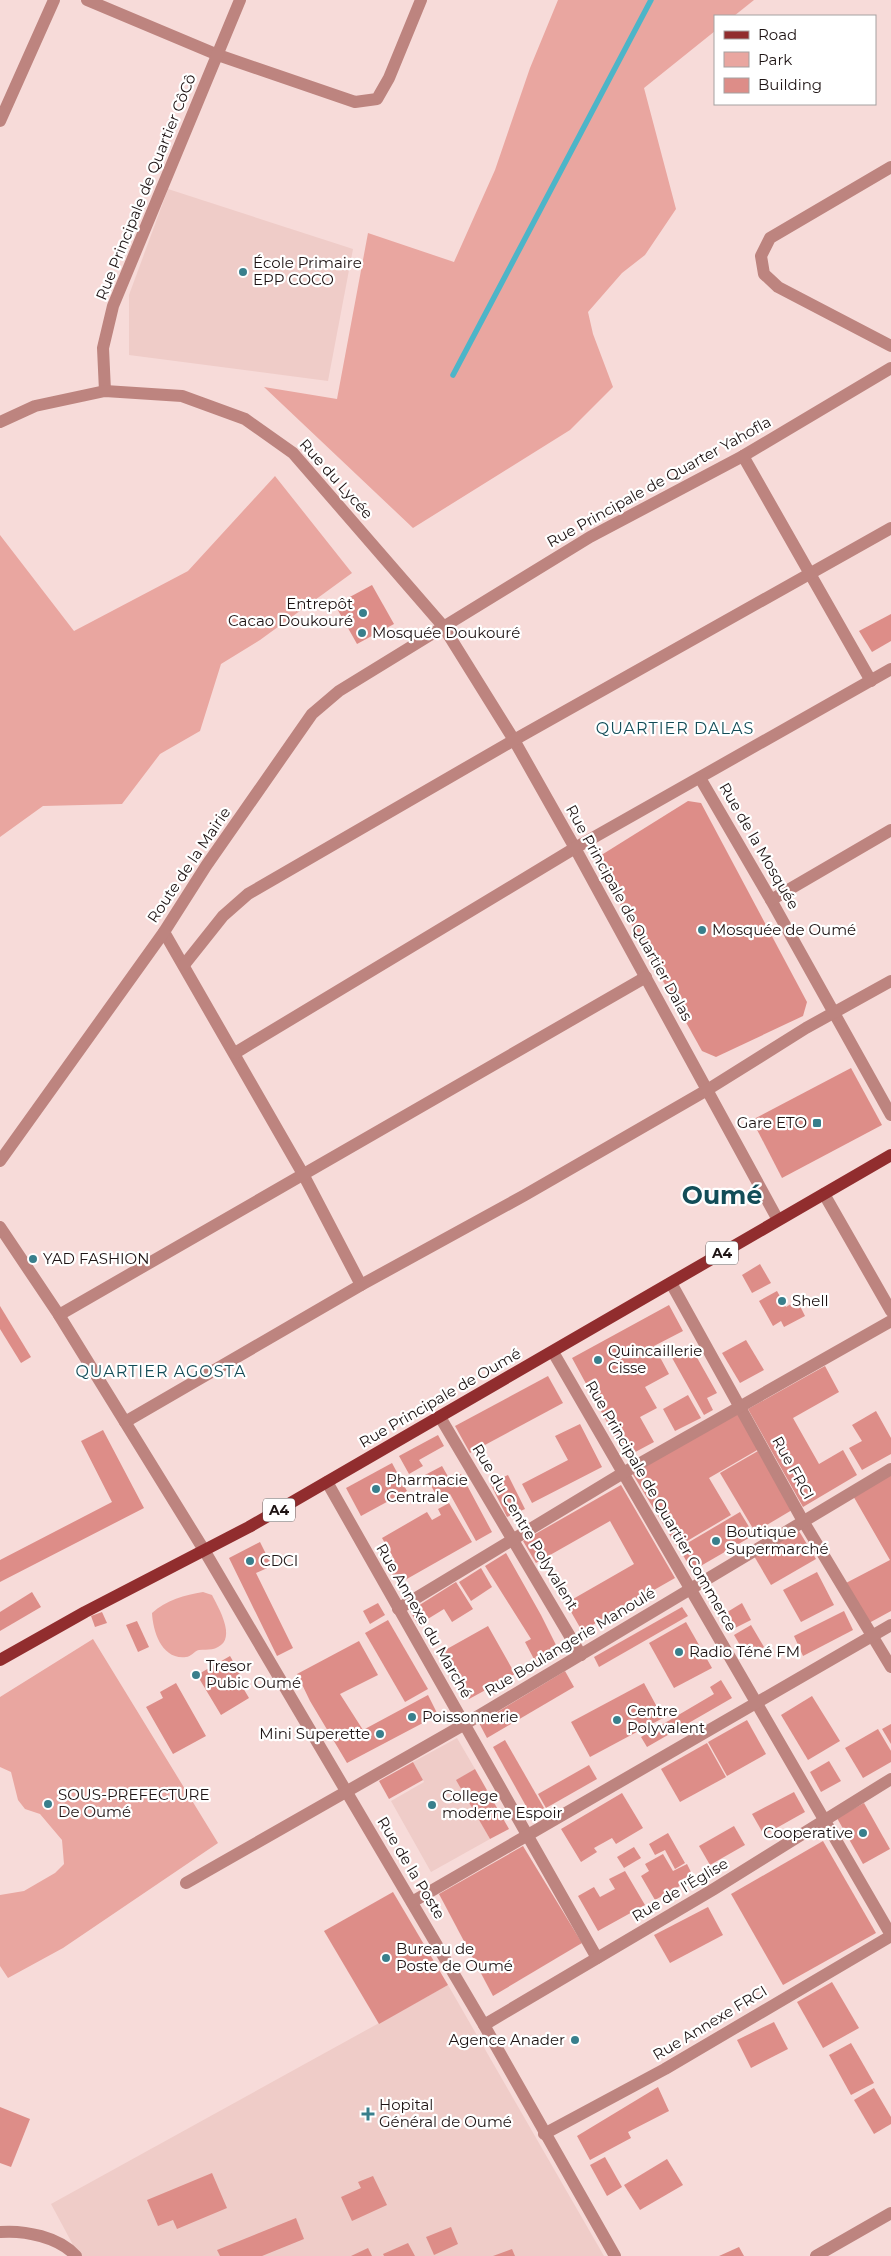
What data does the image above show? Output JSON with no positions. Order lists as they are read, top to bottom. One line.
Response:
{"streets":{"main road":["A4","Rue Principale de Oumé"],"street":["Rue Principale de Quartier CôCô","Rue du Lycée","Rue Principale de Quarter Yahofla","Rue de la Mosquée","Route de la Mairie","Rue Principale de Quartier Dalas","Rue FRCI","Rue Principale de Quartier Commerce","Rue du Centre Polyvalent","Rue Annexe du Marché","Rue Boulangerie Manoulé","Rue de la Poste","Rue de l'Église","Rue Annexe FRCI"]},"crossings":[["Rue Principale de Quartier CôCô","Rue du Lycée"],["Rue du Lycée","Rue Principale de Quarter Yahofla"],["Rue du Lycée","Route de la Mairie"],["Rue du Lycée","Rue Principale de Quartier Dalas"],["Rue Principale de Quarter Yahofla","Route de la Mairie"],["Rue Principale de Quarter Yahofla","Rue Principale de Quartier Dalas"],["Route de la Mairie","Rue Principale de Quartier Dalas"],["Rue Principale de Quartier Dalas","Rue Principale de Oumé"],["Rue Principale de Oumé","Rue FRCI"],["Rue Principale de Oumé","Rue Principale de Quartier Commerce"],["Rue Principale de Oumé","Rue du Centre Polyvalent"],["Rue Principale de Oumé","Rue Annexe du Marché"],["Rue Principale de Oumé","Rue de la Poste"],["Rue FRCI","Rue Boulangerie Manoulé"],["Rue Principale de Quartier Commerce","Rue Boulangerie Manoulé"],["Rue Principale de Quartier Commerce","Rue de l'Église"],["Rue Principale de Quartier Commerce","Rue Annexe FRCI"],["Rue du Centre Polyvalent","Rue Boulangerie Manoulé"],["Rue Annexe du Marché","Rue Boulangerie Manoulé"],["Rue Annexe du Marché","Rue de l'Église"],["Rue Boulangerie Manoulé","Rue de la Poste"],["Rue de la Poste","Rue de l'Église"],["Rue de la Poste","Rue Annexe FRCI"]],"districts":["QUARTIER DALAS","Oumé","QUARTIER AGOSTA"],"places":{"other":["École Primaire EPP COCO","Entrepôt Cacao Doukouré","Mosquée Doukouré","Mosquée de Oumé","YAD FASHION","Shell","Quincaillerie Cisse","Pharmacie Centrale","Boutique Supermarché","CDCI","Radio Téné FM","Tresor Pubic Oumé","Poissonnerie","Centre Polyvalent","Mini Superette","SOUS-PREFECTURE De Oumé","College moderne Espoir","Cooperative","Bureau de Poste de Oumé","Agence Anader"],"transit":["Gare ETO"],"health":["Hopital Général de Oumé"]},"legend":["Road","Park","Building"]}
